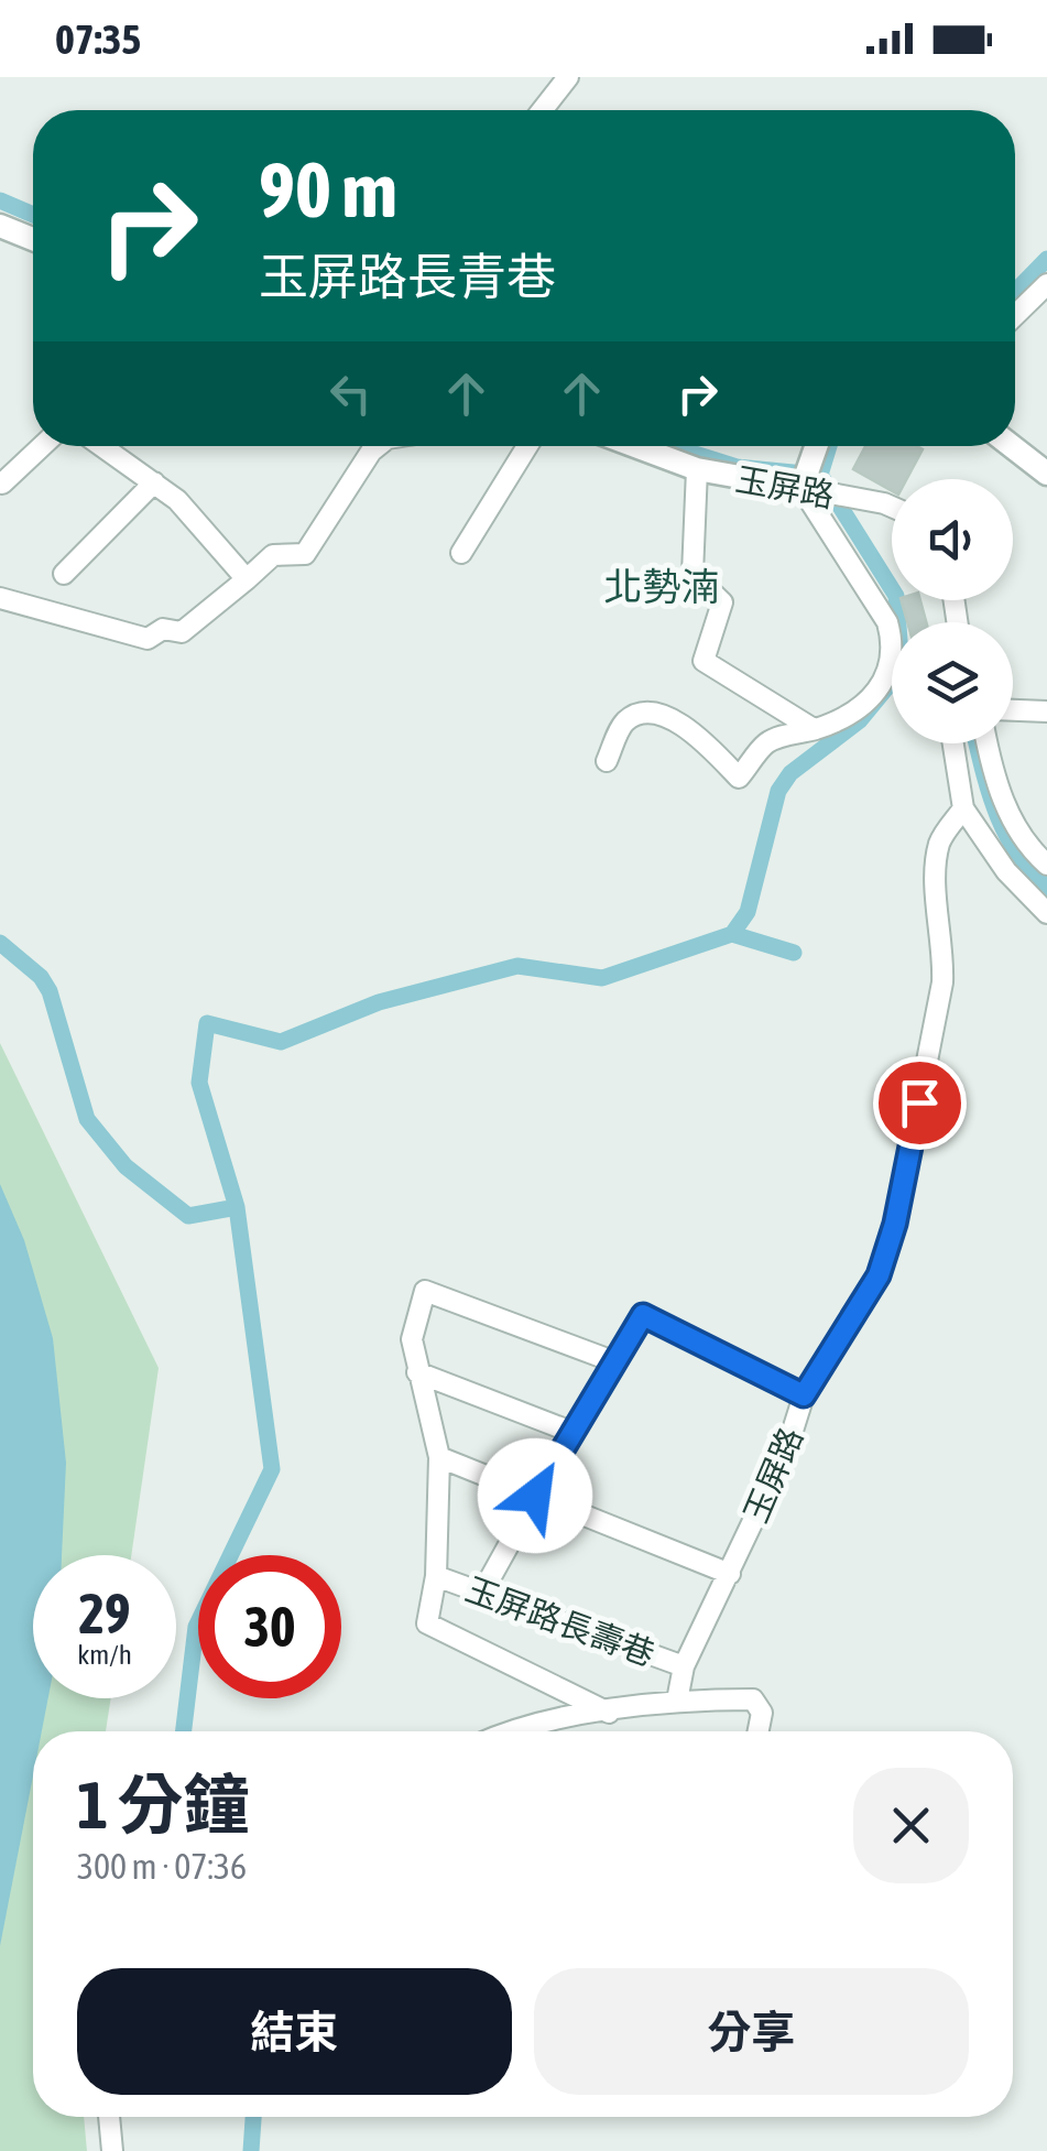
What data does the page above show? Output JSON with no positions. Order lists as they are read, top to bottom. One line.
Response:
{"streets":{"street":["玉屏路","玉屏路長壽巷"]},"crossings":[["玉屏路","玉屏路長壽巷"]],"districts":["北勢湳"],"page":{"status":"07:35","turn":["90 m","玉屏路長青巷"],"speed":"29 km/h","limit":"30","heading":["1 分鐘","300 m · 07:36"],"buttons":["結束","分享"]}}
